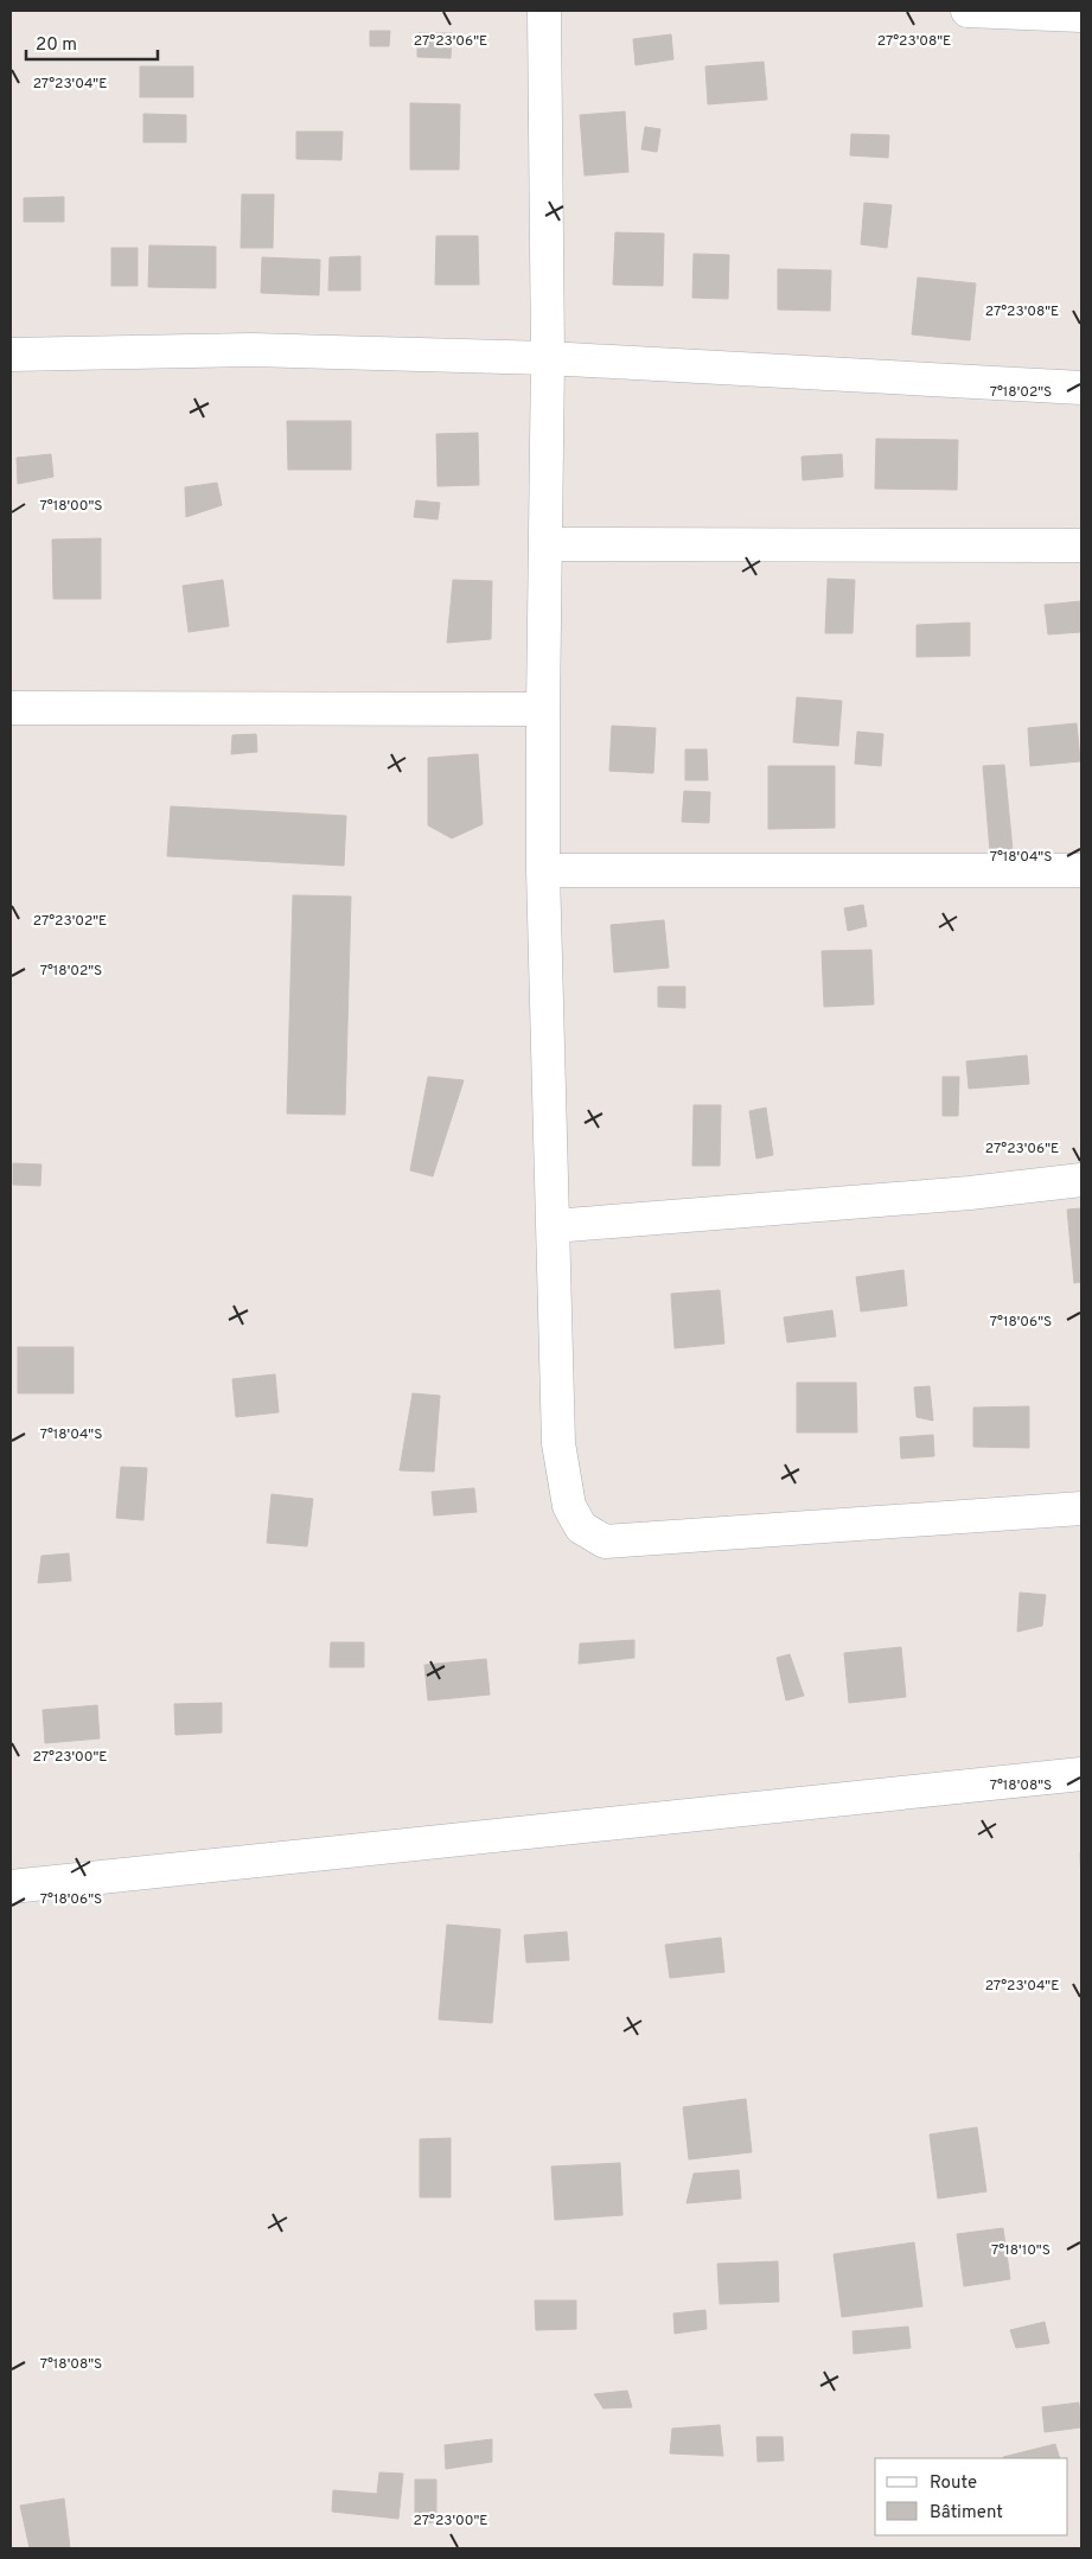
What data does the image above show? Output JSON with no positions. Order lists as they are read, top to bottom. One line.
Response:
{"legend":["Route","Bâtiment"],"scale_bar":"20 m","coordinates":["27°23'06\"E","27°23'08\"E","27°23'04\"E","7°18'02\"S","7°18'00\"S","7°18'04\"S","27°23'02\"E","7°18'06\"S","27°23'00\"E","7°18'08\"S","7°18'10\"S"]}
